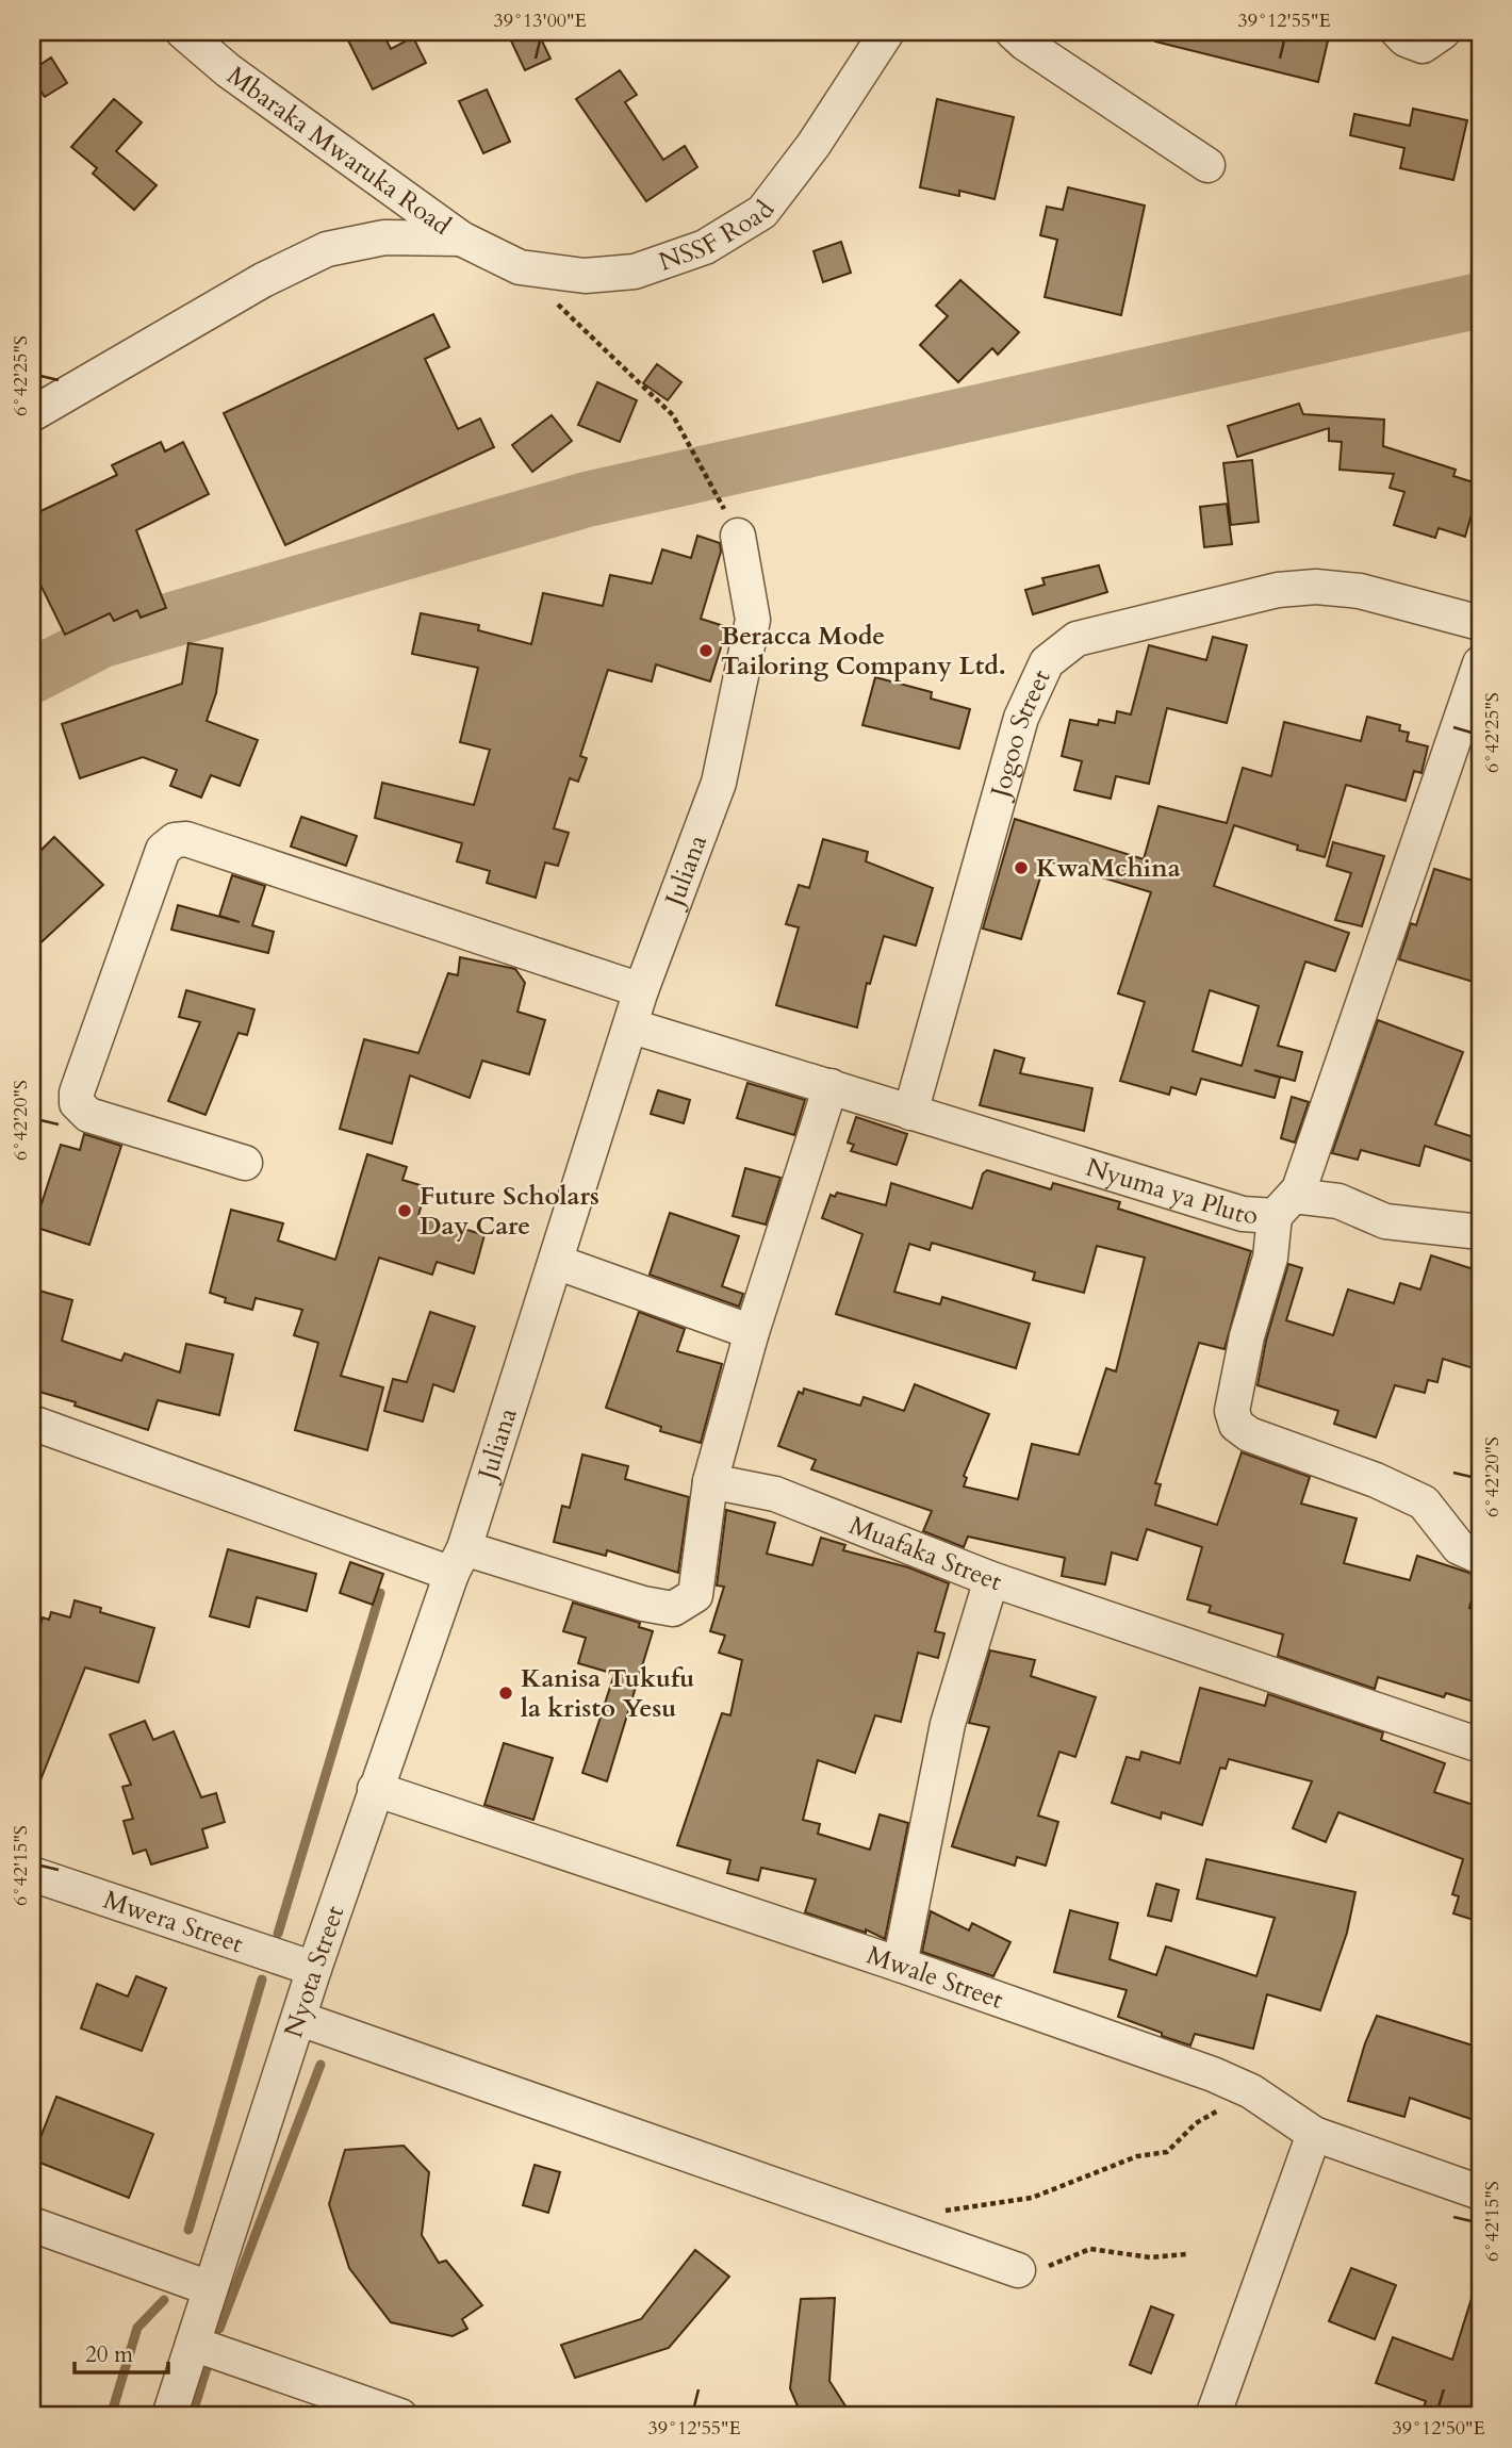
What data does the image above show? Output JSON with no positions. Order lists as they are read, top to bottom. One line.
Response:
{"streets":{"street":["Mbaraka Mwaruka Road","NSSF Road","Jogoo Street","Juliana","Nyuma ya Pluto","Muafaka Street","Mwera Street","Nyota Street","Mwale Street"]},"crossings":[["Mbaraka Mwaruka Road","NSSF Road"],["Jogoo Street","Nyuma ya Pluto"],["Juliana","Nyuma ya Pluto"],["Juliana","Nyota Street"],["Mwera Street","Nyota Street"],["Nyota Street","Mwale Street"]],"places":["Beracca Mode Tailoring Company Ltd.","KwaMchina","Future Scholars Day Care","Kanisa Tukufu la kristo Yesu"],"scale_bar":"20 m","coordinates":["39°13'00\"E","39°12'55\"E","6°42'25\"S","6°42'20\"S","6°42'15\"S","39°12'50\"E"]}
